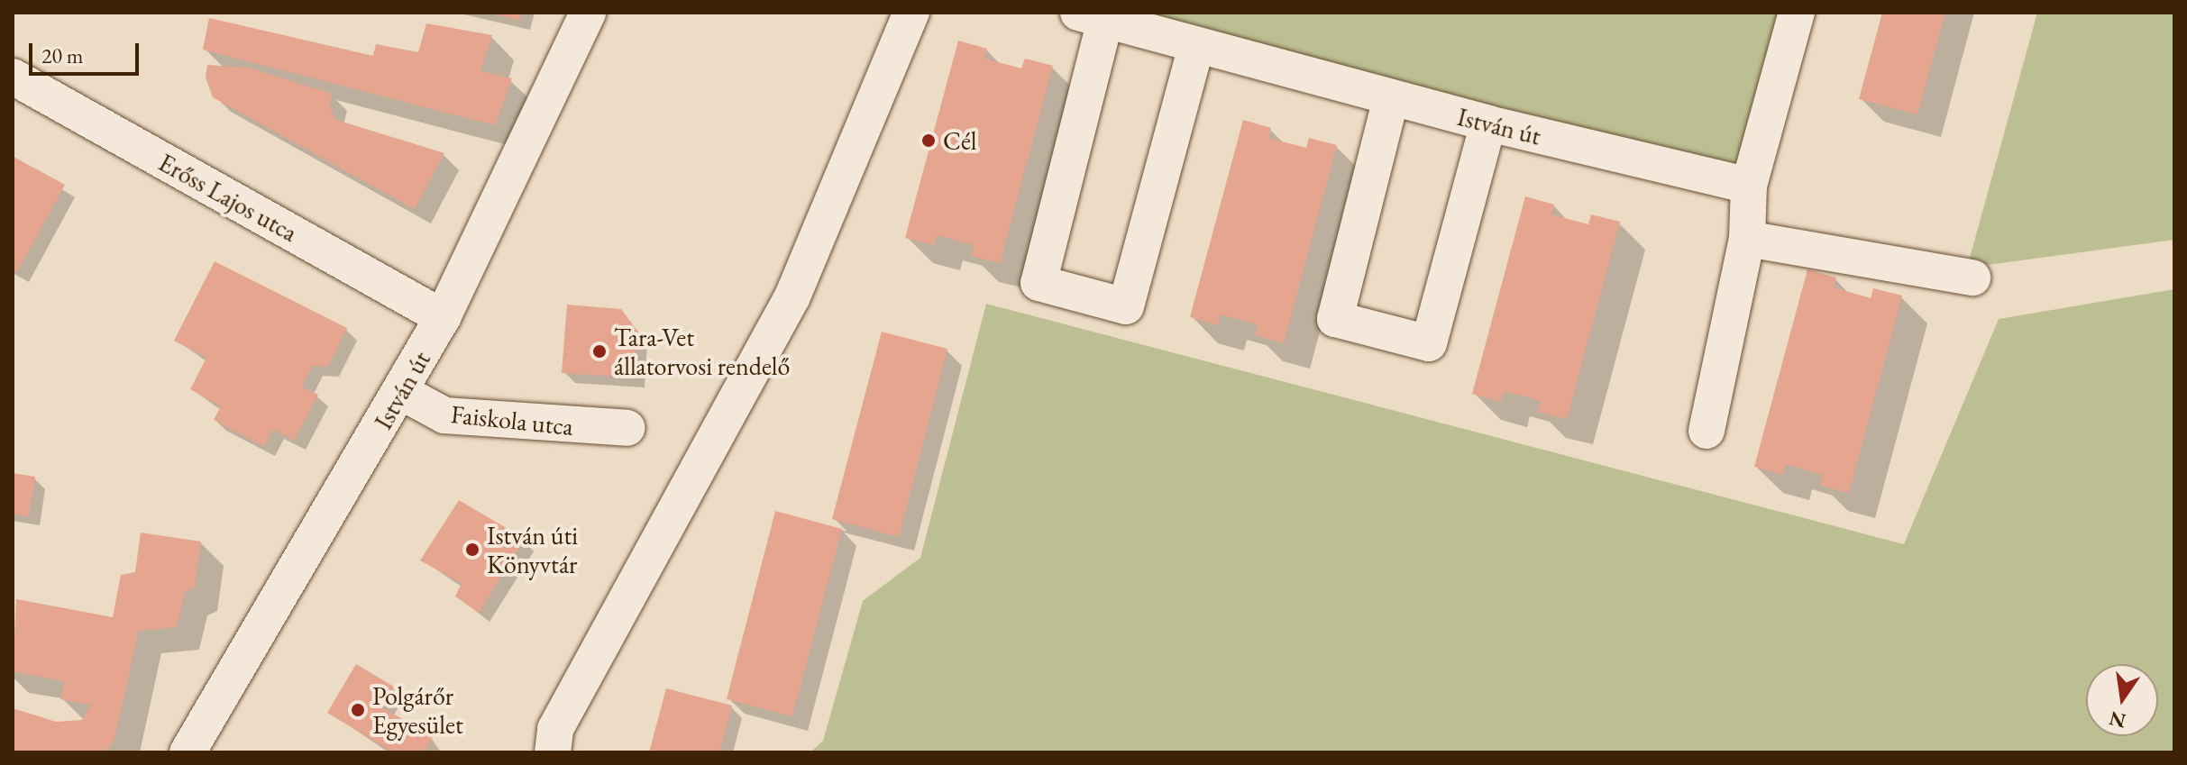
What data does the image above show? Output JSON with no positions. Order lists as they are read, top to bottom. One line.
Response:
{"streets":{"street":["István út","Erőss Lajos utca","Faiskola utca"]},"crossings":[["István út","Erőss Lajos utca"],["István út","Faiskola utca"]],"places":["Cél","Tara-Vet állatorvosi rendelő","István úti Könyvtár","Polgárőr Egyesület"],"scale_bar":"20 m","north":"bottom"}
